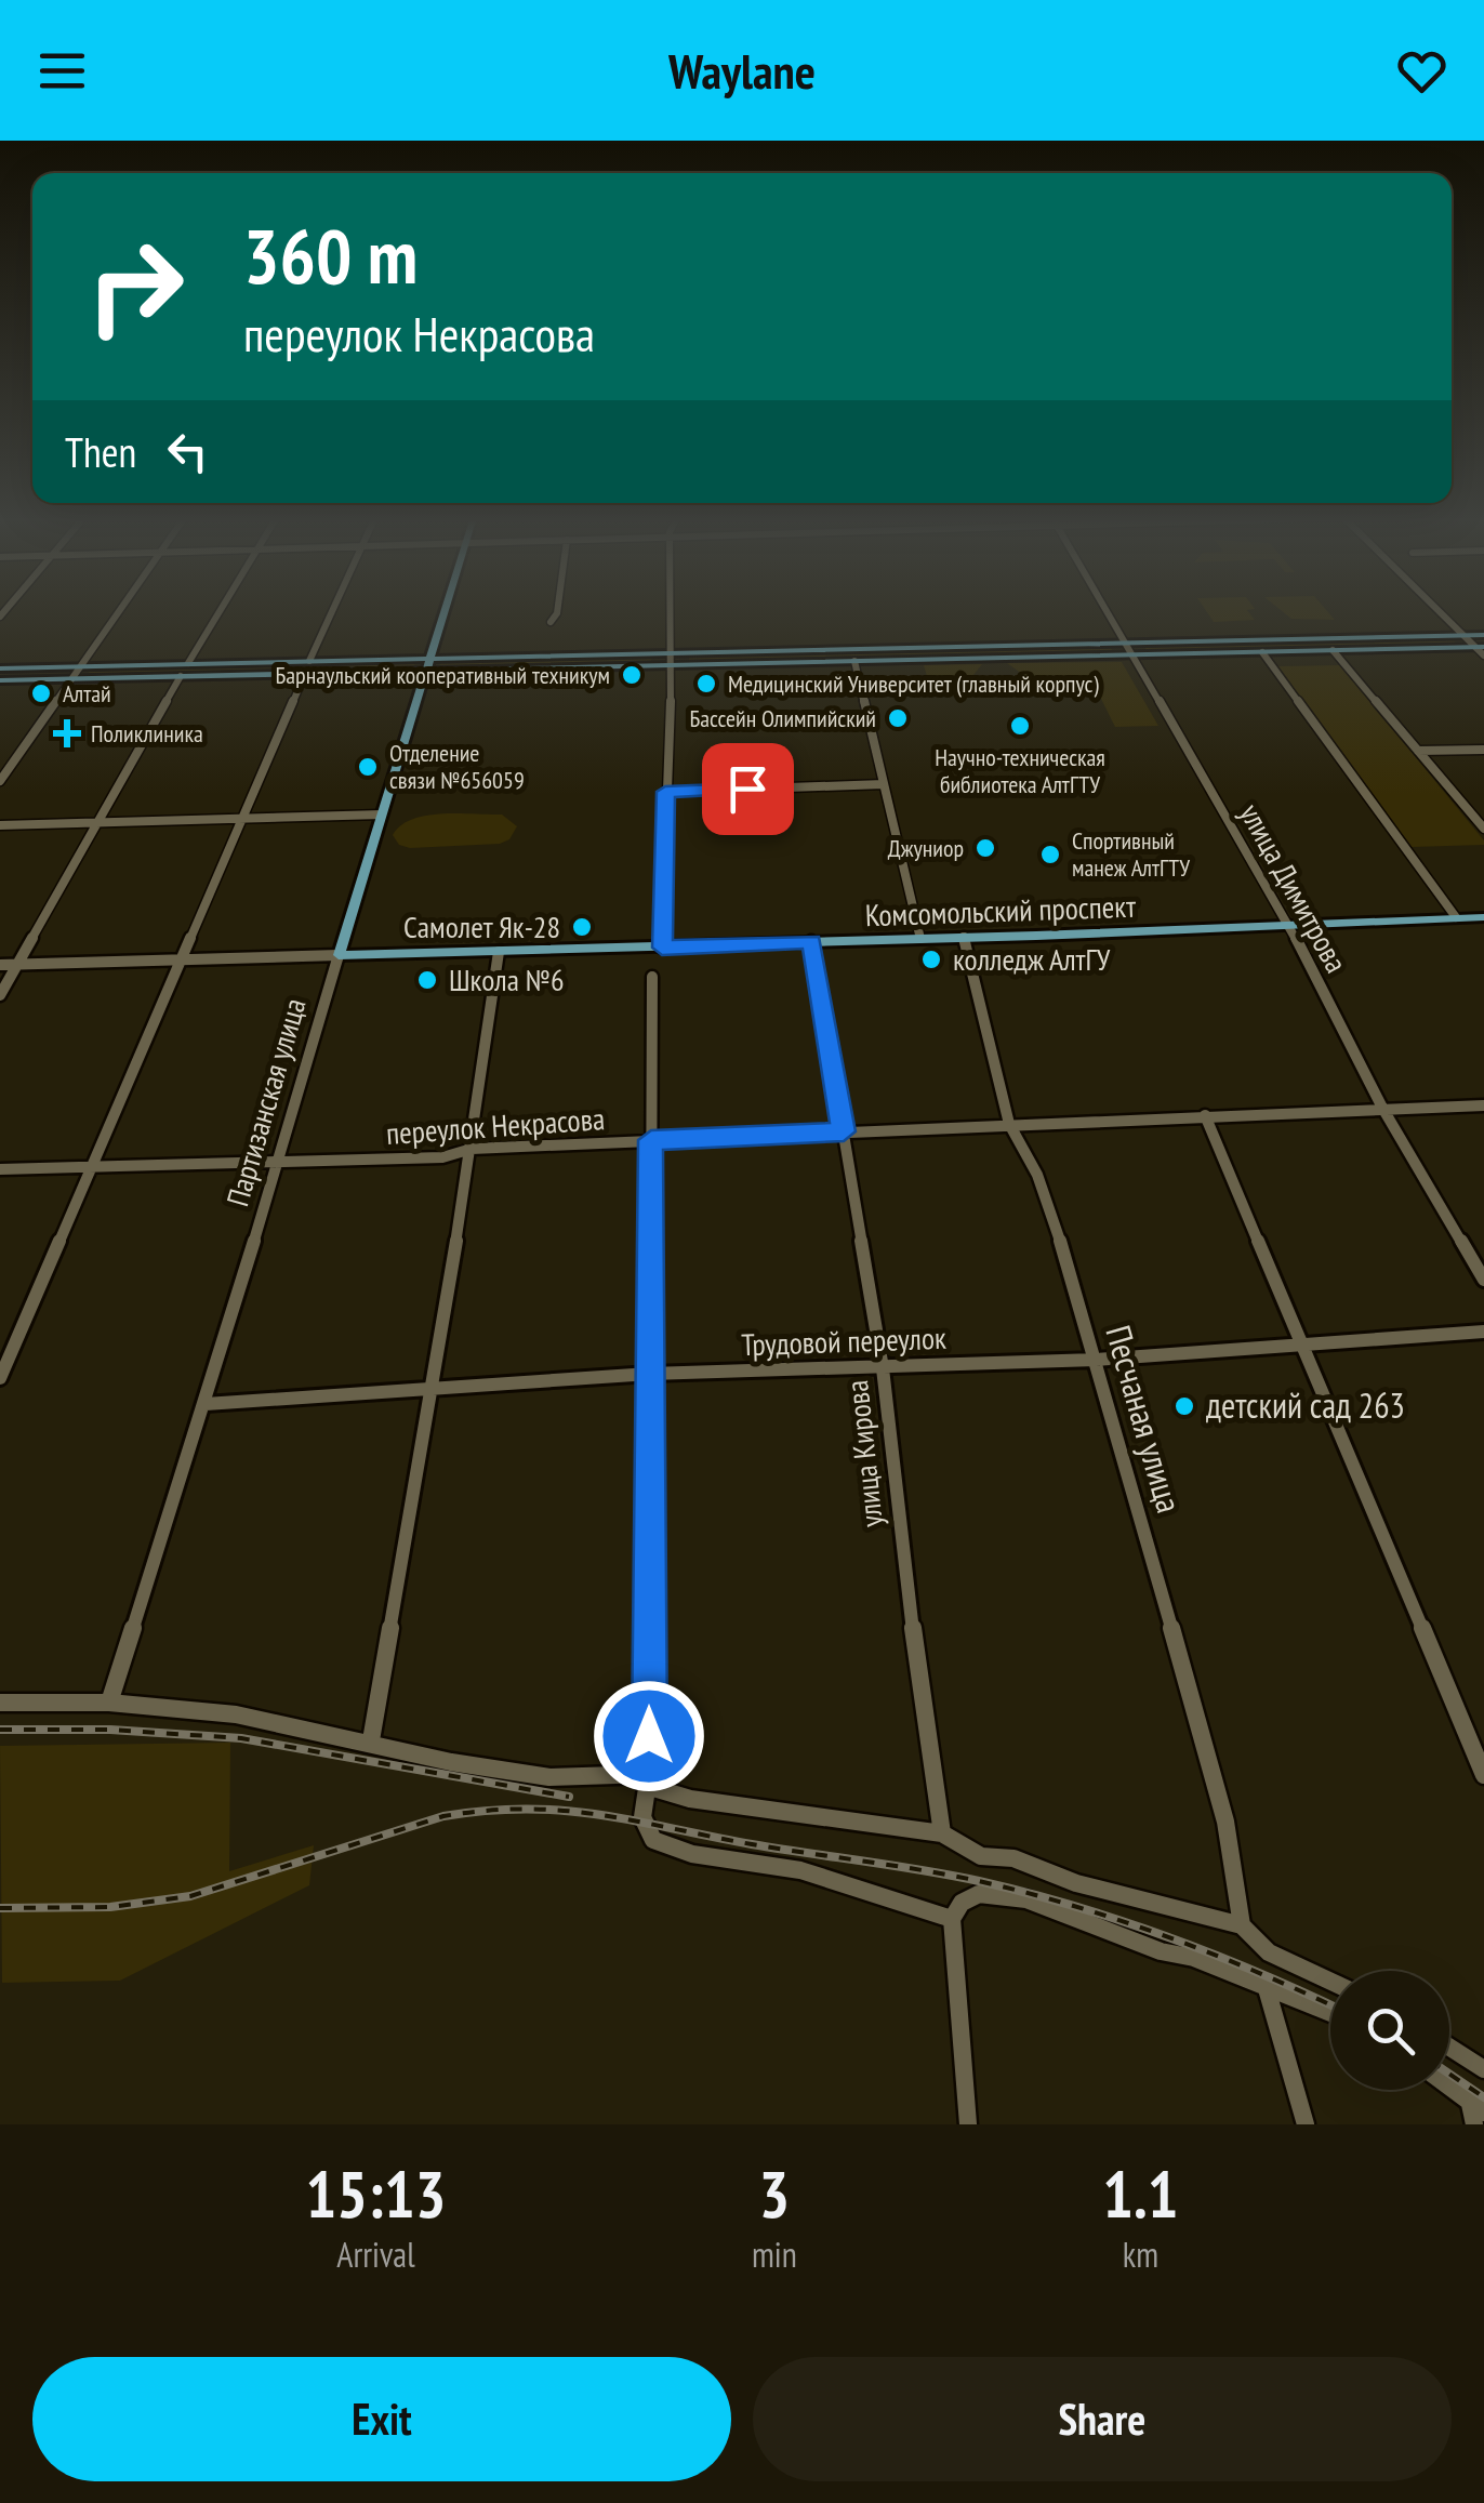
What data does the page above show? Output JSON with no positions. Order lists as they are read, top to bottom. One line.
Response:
{"streets":{"main road":["Комсомольский проспект","Партизанская улица"],"street":["улица Димитрова","переулок Некрасова","Трудовой переулок","Песчаная улица","улица Кирова"]},"crossings":[["улица Димитрова","Комсомольский проспект"],["улица Димитрова","переулок Некрасова"],["Комсомольский проспект","Партизанская улица"],["Комсомольский проспект","Песчаная улица"],["Комсомольский проспект","улица Кирова"],["Партизанская улица","переулок Некрасова"],["Партизанская улица","Трудовой переулок"],["переулок Некрасова","Песчаная улица"],["переулок Некрасова","улица Кирова"],["Трудовой переулок","Песчаная улица"],["Трудовой переулок","улица Кирова"]],"places":{"other":["Барнаульский кооперативный техникум","Медицинский Университет (главный корпус)","Алтай","Бассейн Олимпийский","Научно-техническая библиотека АлтГТУ","Отделение связи №656059","Джуниор","Спортивный манеж АлтГТУ","Самолет Як-28","колледж АлтГУ","Школа №6","детский сад 263"],"health":["Поликлиника"]},"page":{"header":"Waylane","turn":["360 m","переулок Некрасова"],"then":"Then","eta":["15:13","Arrival","3","min","1.1","km"],"buttons":["Exit","Share"]}}
